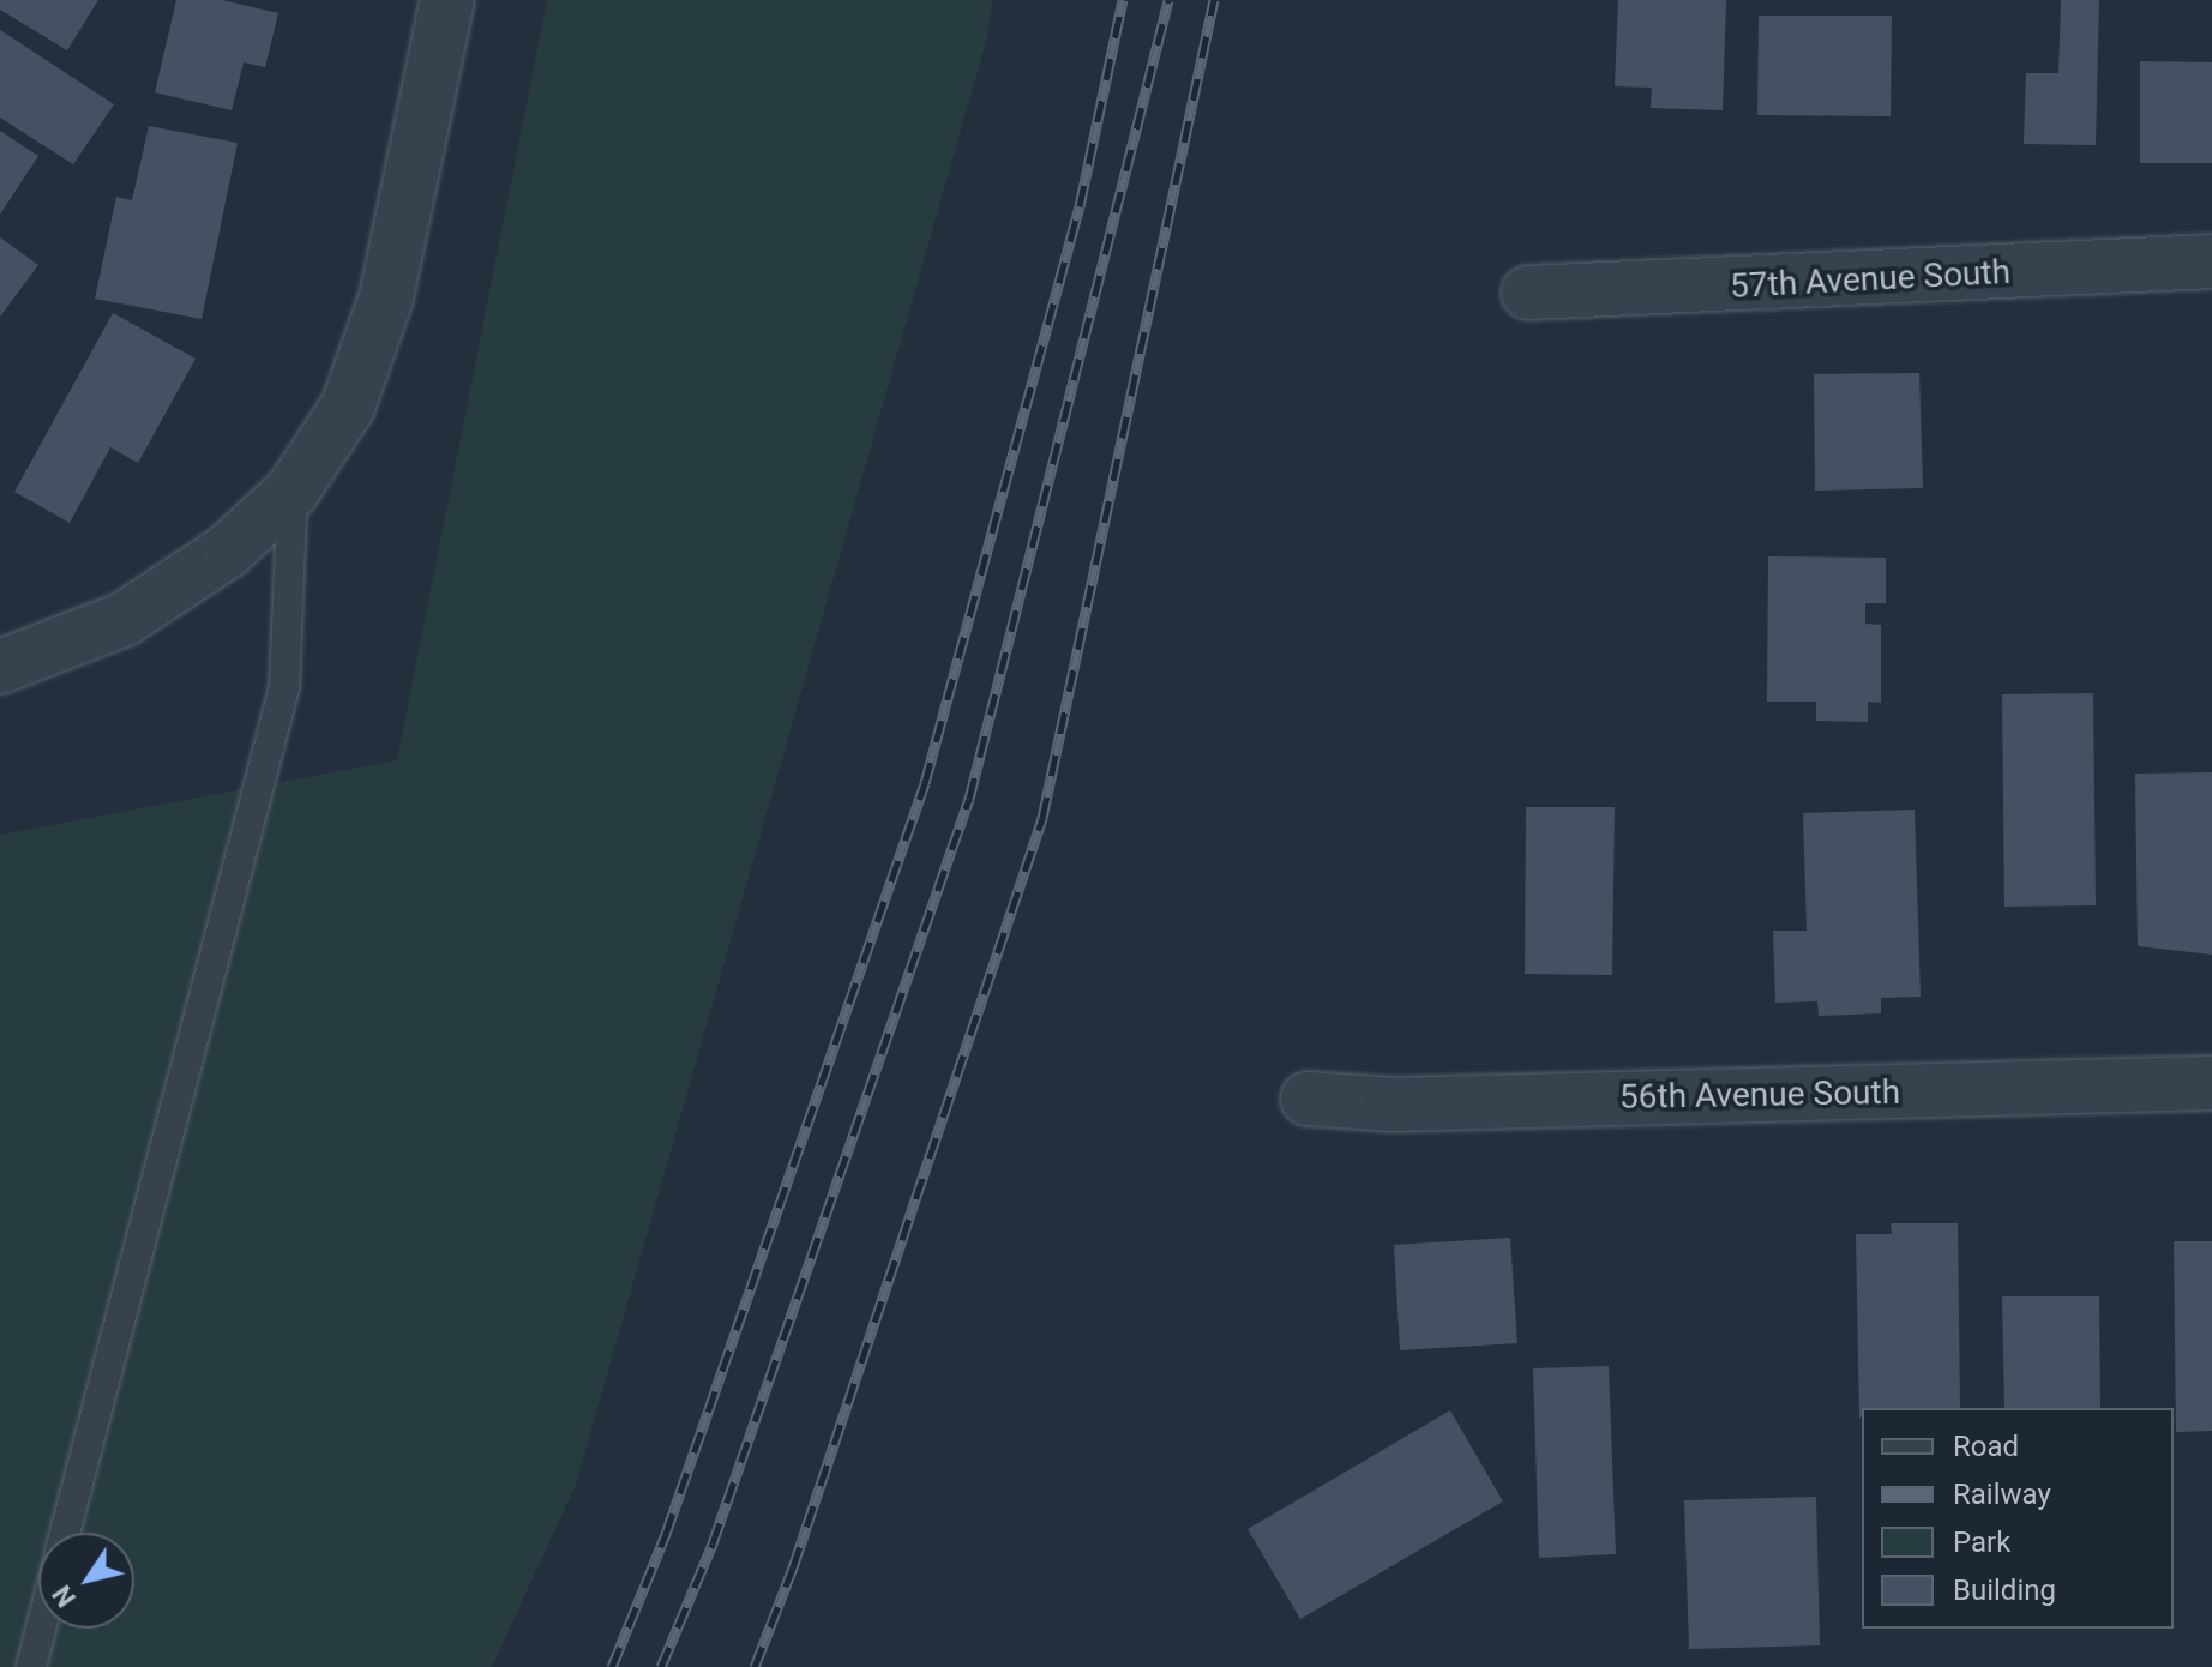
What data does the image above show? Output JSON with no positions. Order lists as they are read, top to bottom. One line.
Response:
{"streets":{"street":["57th Avenue South","56th Avenue South"]},"legend":["Road","Railway","Park","Building"],"north":"bottom left"}
